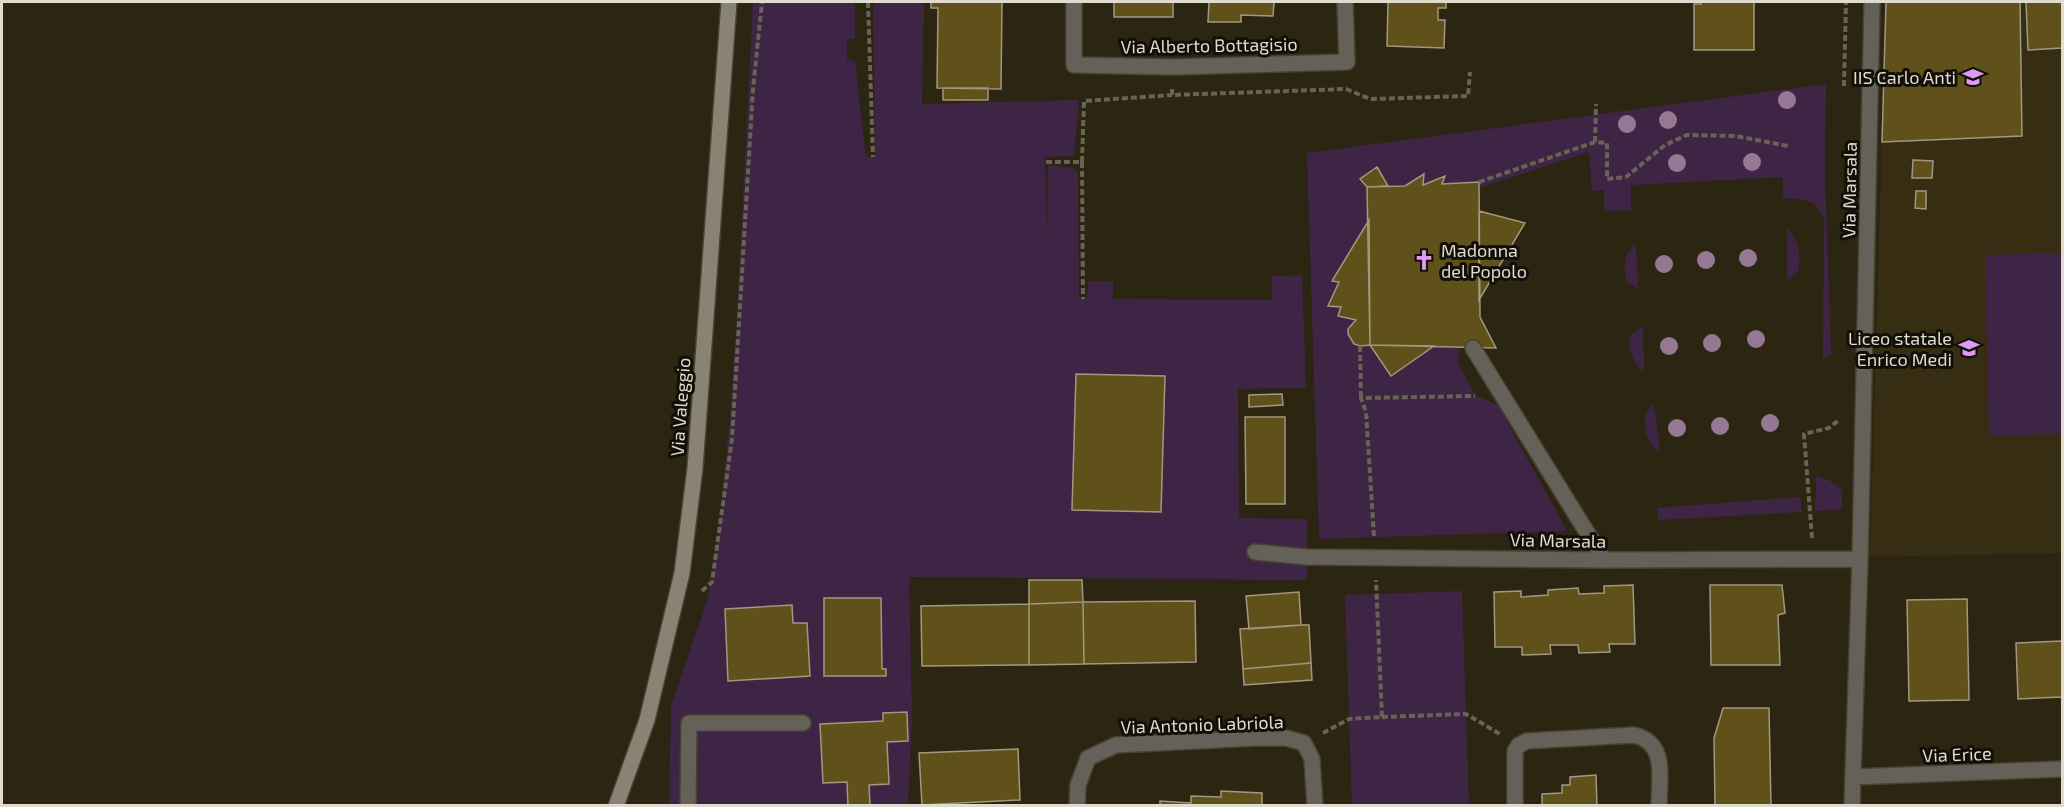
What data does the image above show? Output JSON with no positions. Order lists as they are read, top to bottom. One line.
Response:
{"streets":{"main road":["Via Valeggio"],"street":["Via Alberto Bottagisio","Via Marsala","Via Antonio Labriola","Via Erice"]},"crossings":[["Via Marsala","Via Erice"]],"places":{"school or university":["IIS Carlo Anti","Liceo statale Enrico Medi"],"church":["Madonna del Popolo"]}}
